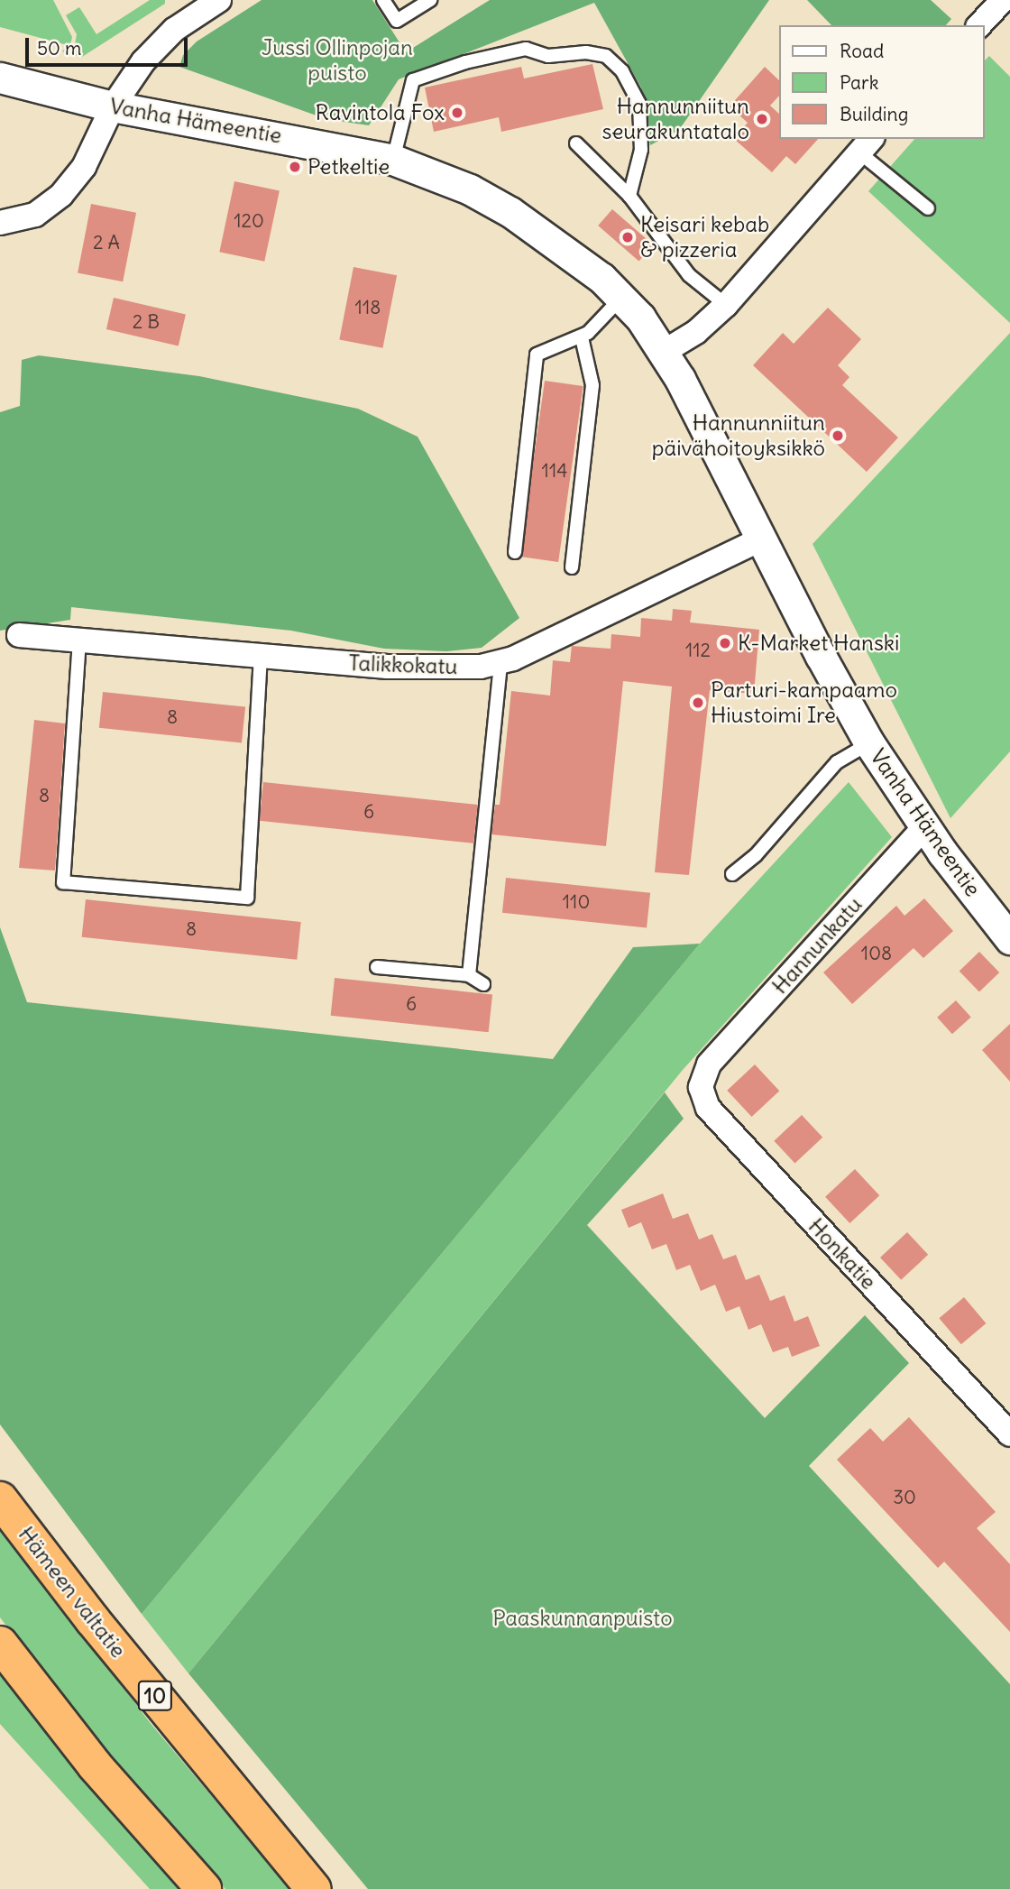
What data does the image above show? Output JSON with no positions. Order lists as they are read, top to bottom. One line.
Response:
{"streets":{"highway":["Hämeen valtatie","10"],"street":["Vanha Hämeentie","Talikkokatu","Hannunkatu","Honkatie"]},"crossings":[["Vanha Hämeentie","Talikkokatu"],["Vanha Hämeentie","Hannunkatu"],["Hannunkatu","Honkatie"]],"parks":["Jussi Ollinpojan puisto","Paaskunnanpuisto"],"places":["Ravintola Fox","Hannunniitun seurakuntatalo","Petkeltie","Keisari kebab & pizzeria","Hannunniitun päivähoitoyksikkö","K-Market Hanski","Parturi-kampaamo Hiustoimi Ire"],"house_numbers":["120","2 A","118","2 B","114","112","8","8","6","110","8","108","6","30"],"legend":["Road","Park","Building"],"scale_bar":"50 m"}
